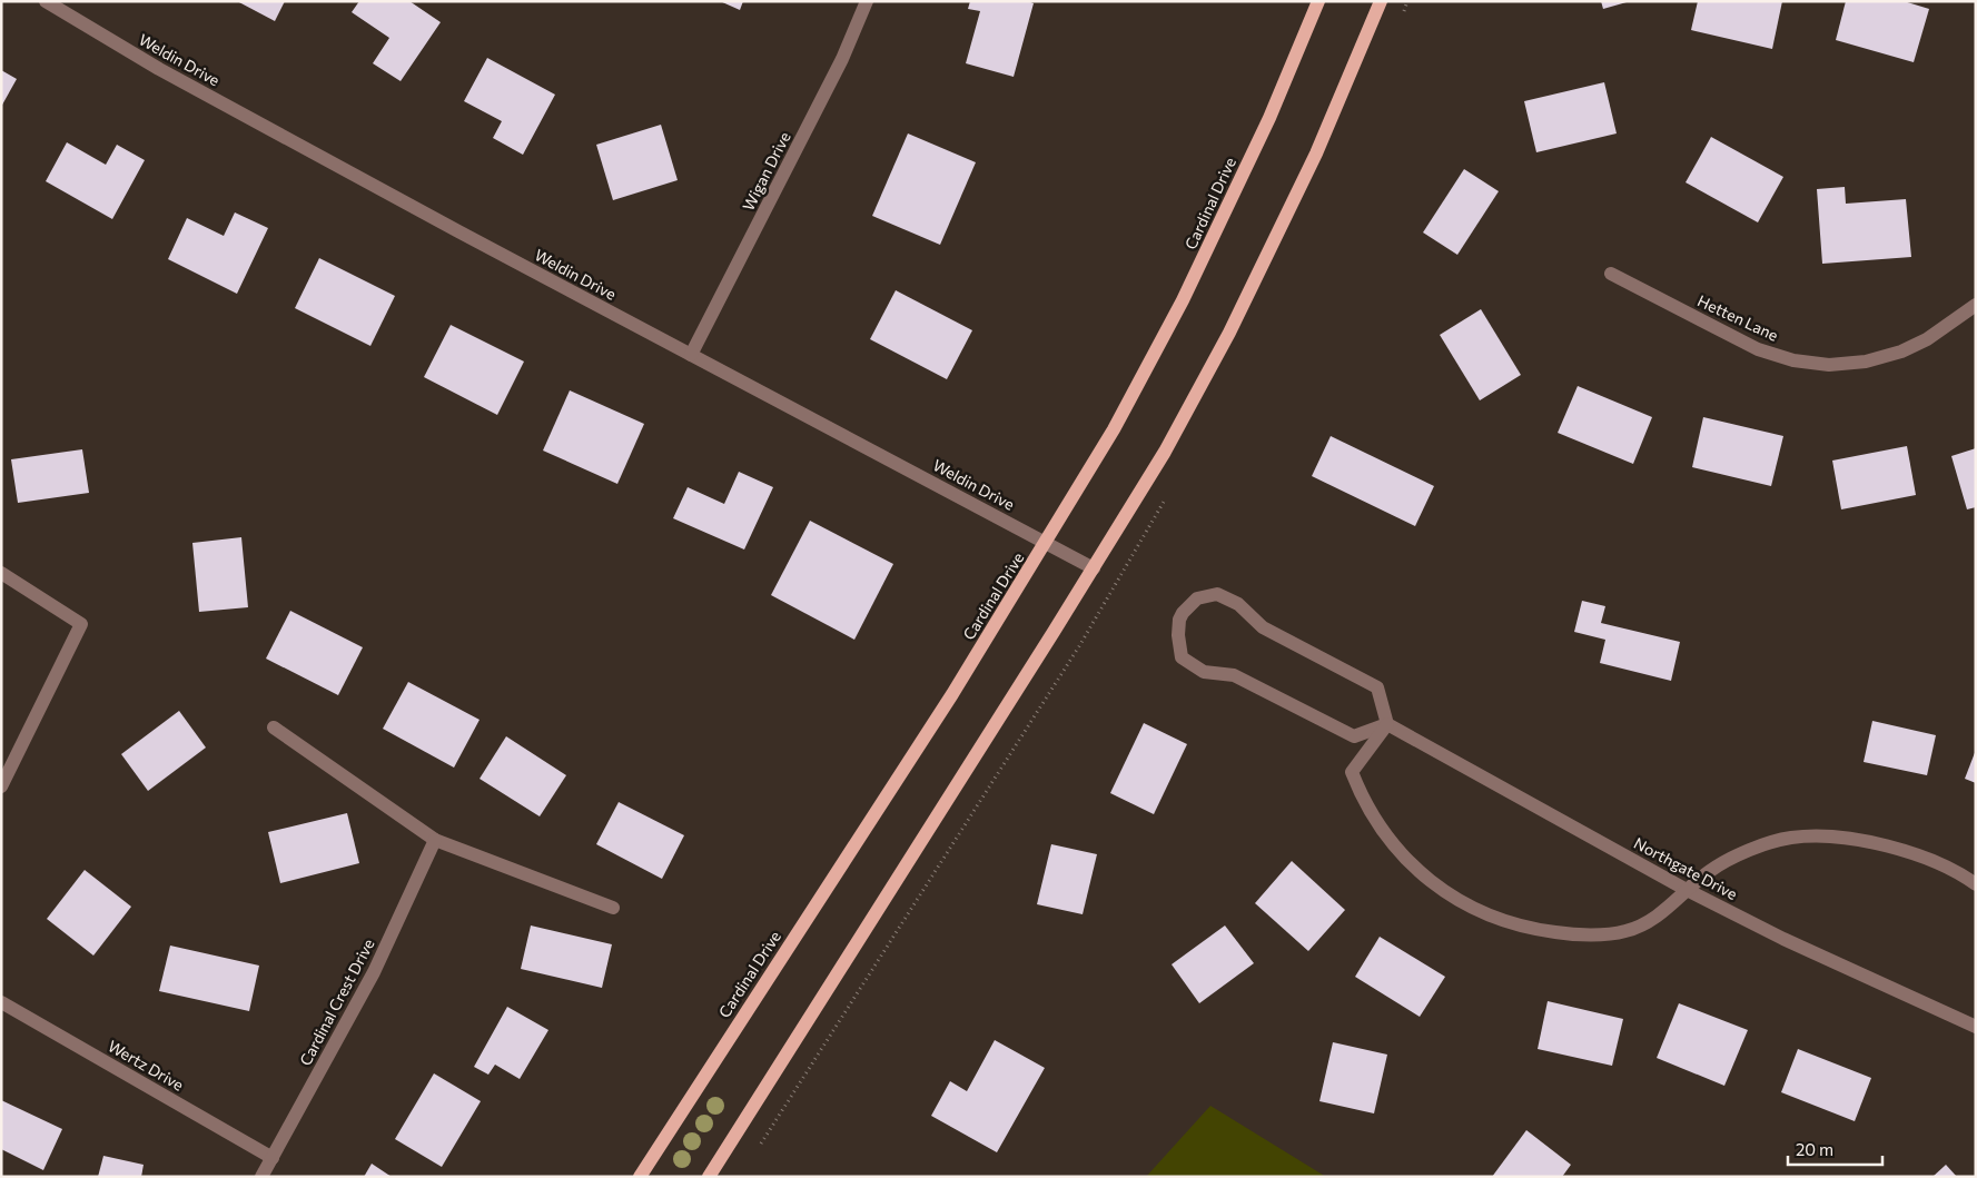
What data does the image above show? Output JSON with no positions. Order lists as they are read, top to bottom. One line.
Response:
{"streets":{"main road":["Cardinal Drive"],"street":["Weldin Drive","Wigan Drive","Hetten Lane","Northgate Drive","Cardinal Crest Drive","Wertz Drive"]},"crossings":[["Weldin Drive","Wigan Drive"],["Weldin Drive","Cardinal Drive"],["Cardinal Crest Drive","Wertz Drive"]],"scale_bar":"20 m"}
